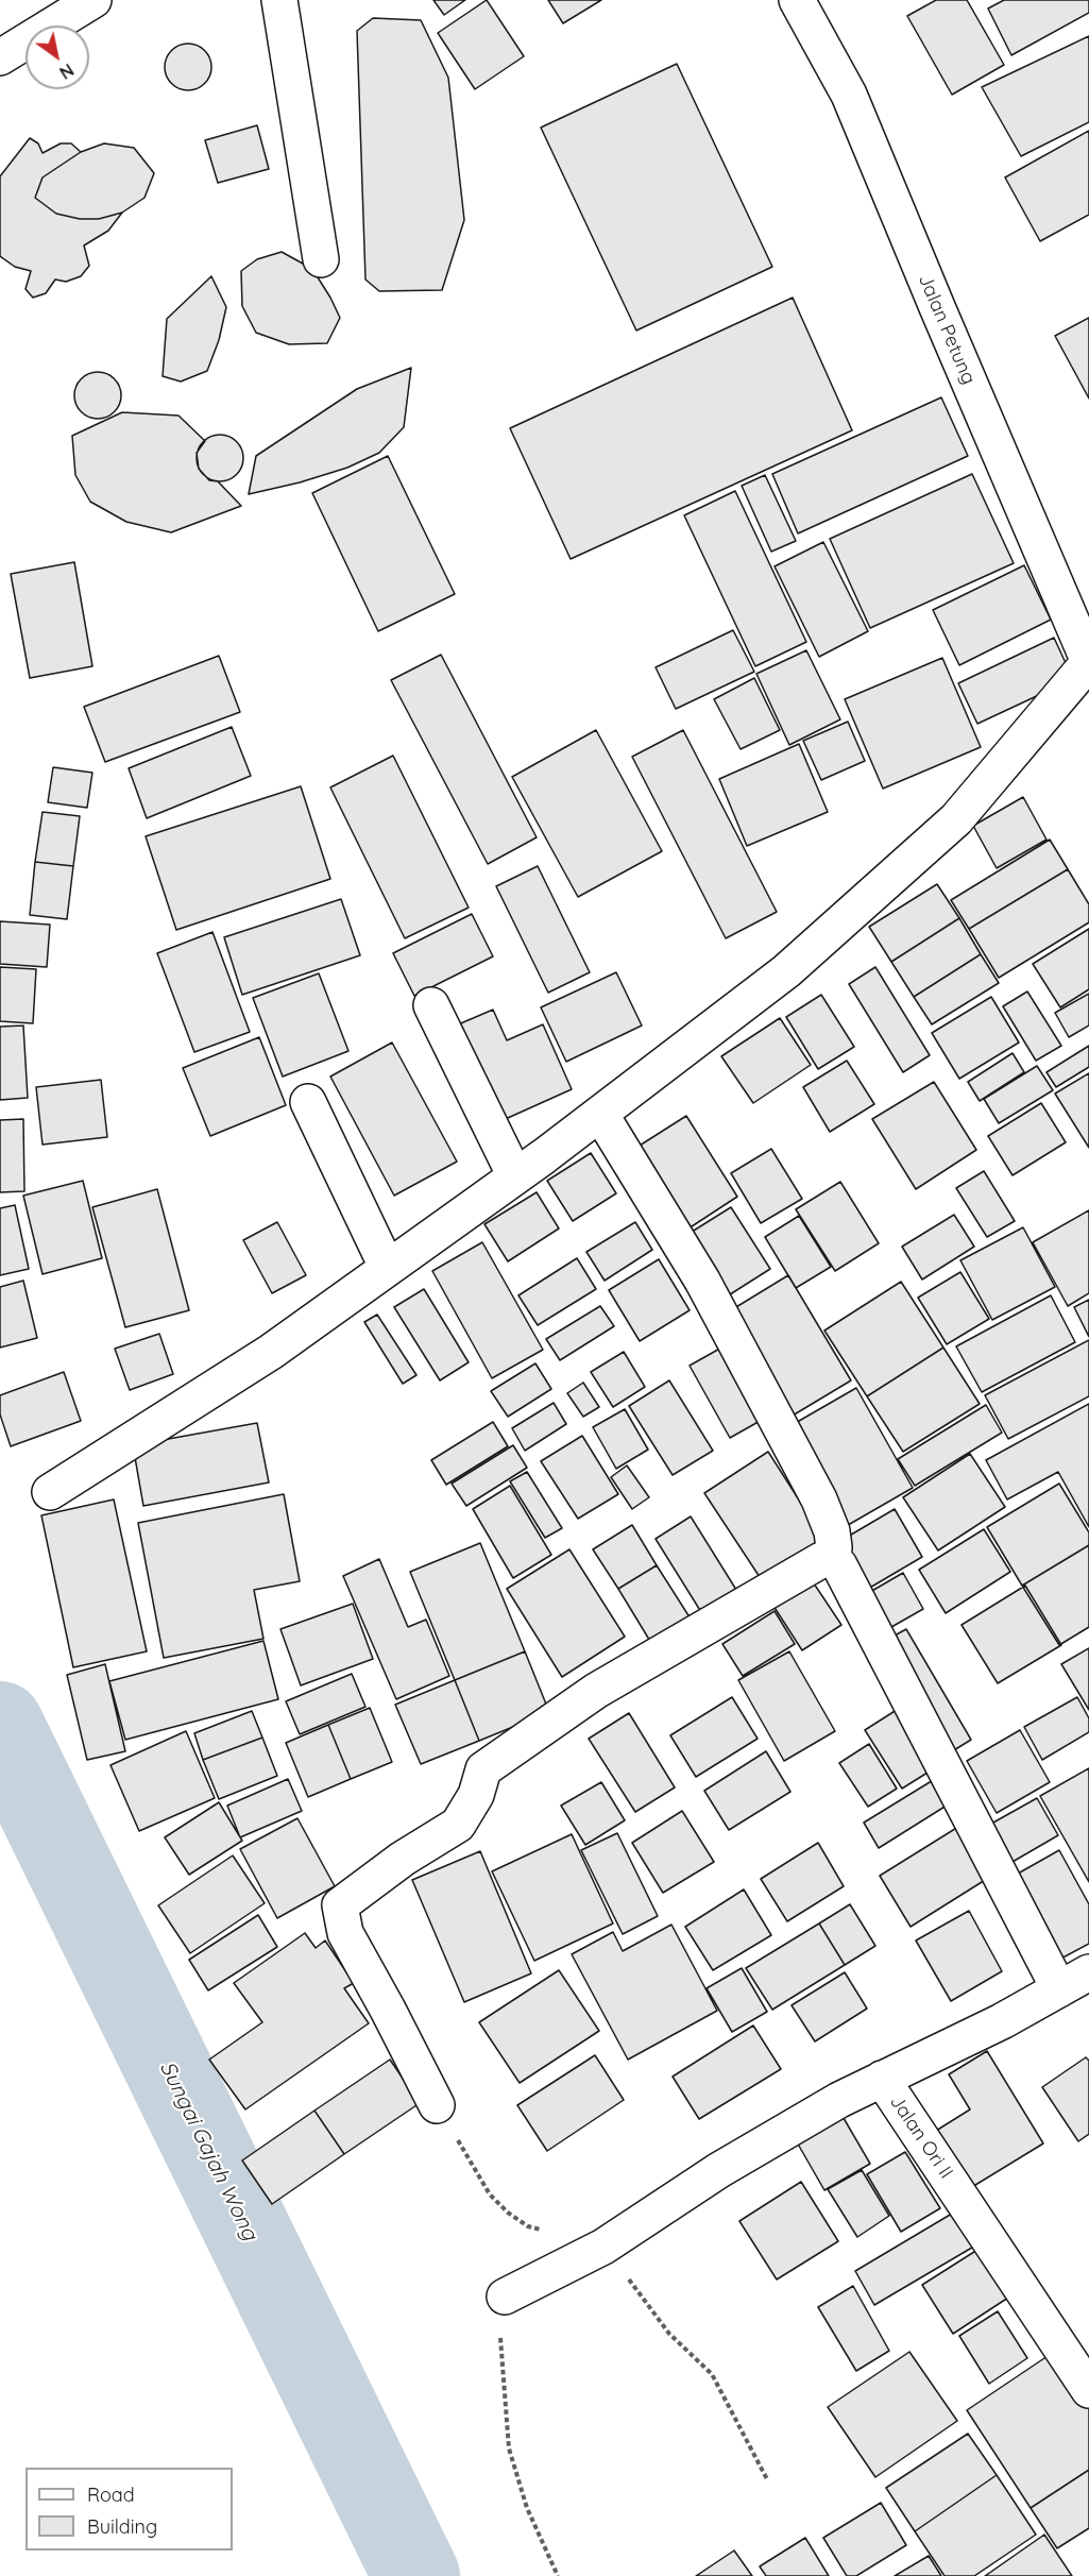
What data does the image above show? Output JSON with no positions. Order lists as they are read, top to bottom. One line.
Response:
{"streets":{"street":["Jalan Petung","Jalan Ori II"]},"water":["Sungai Gajah Wong"],"legend":["Road","Building"],"north":"bottom right"}
